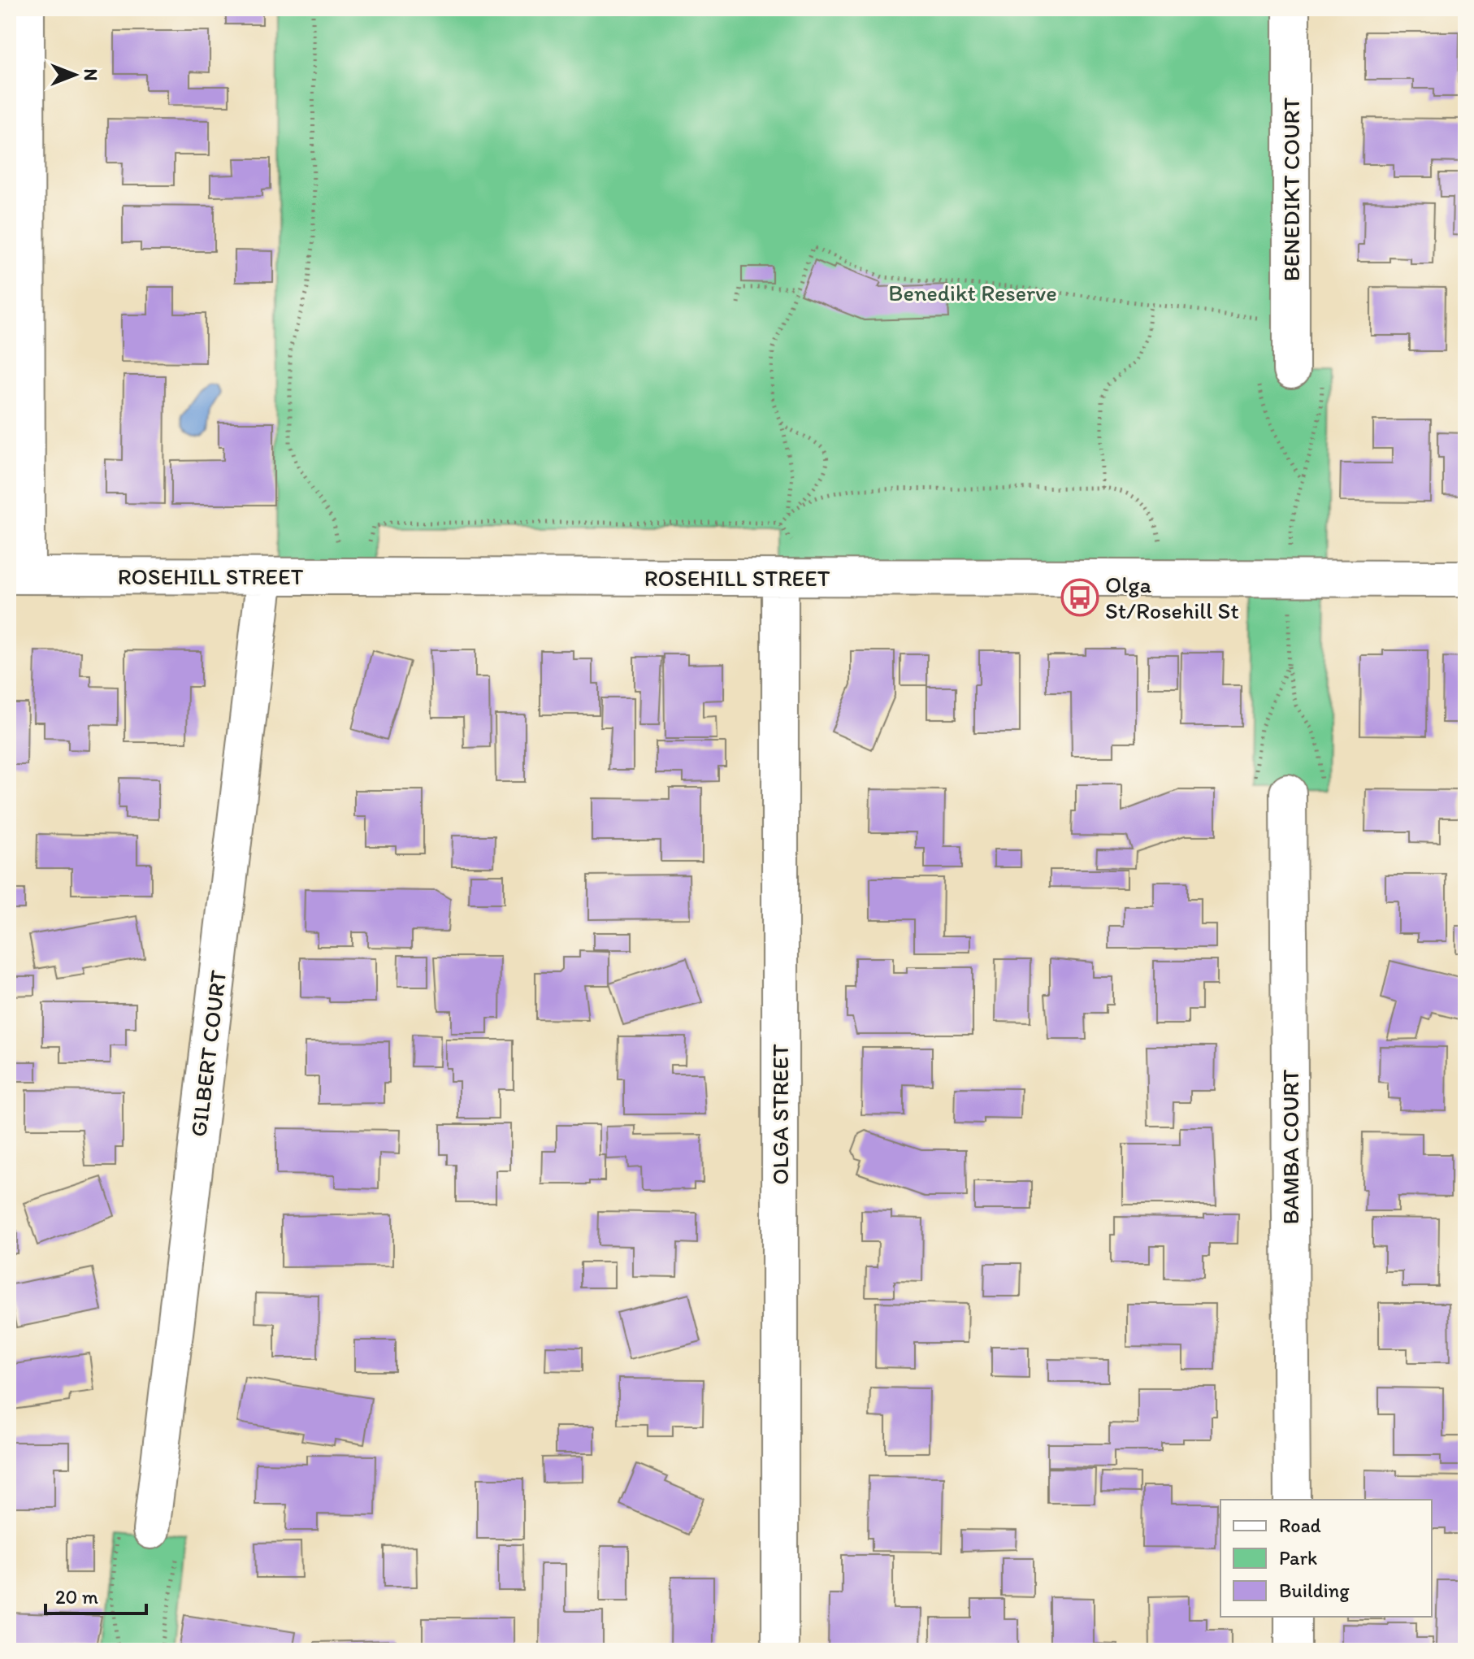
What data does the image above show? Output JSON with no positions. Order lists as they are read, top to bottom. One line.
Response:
{"streets":{"street":["BENEDIKT COURT","ROSEHILL STREET","GILBERT COURT","OLGA STREET","BAMBA COURT"]},"crossings":[["ROSEHILL STREET","GILBERT COURT"],["ROSEHILL STREET","OLGA STREET"]],"parks":["Benedikt Reserve"],"places":{"bus stop":["Olga St/Rosehill St"]},"legend":["Road","Park","Building"],"scale_bar":"20 m","north":"right"}
